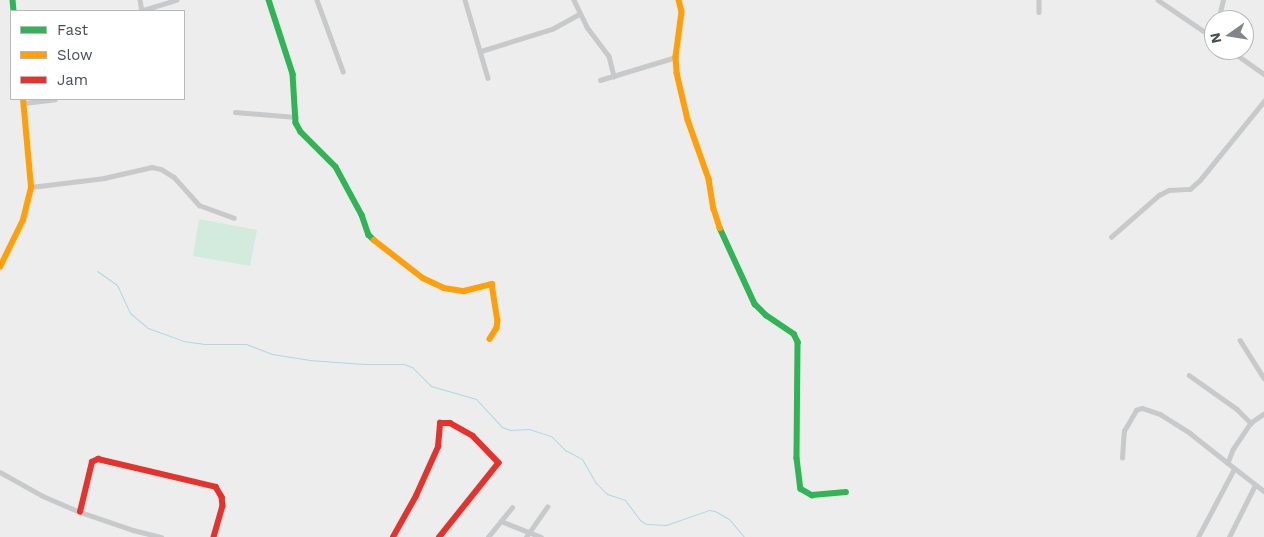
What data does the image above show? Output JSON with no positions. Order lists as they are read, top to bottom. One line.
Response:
{"legend":["Fast","Slow","Jam"],"north":"left"}
